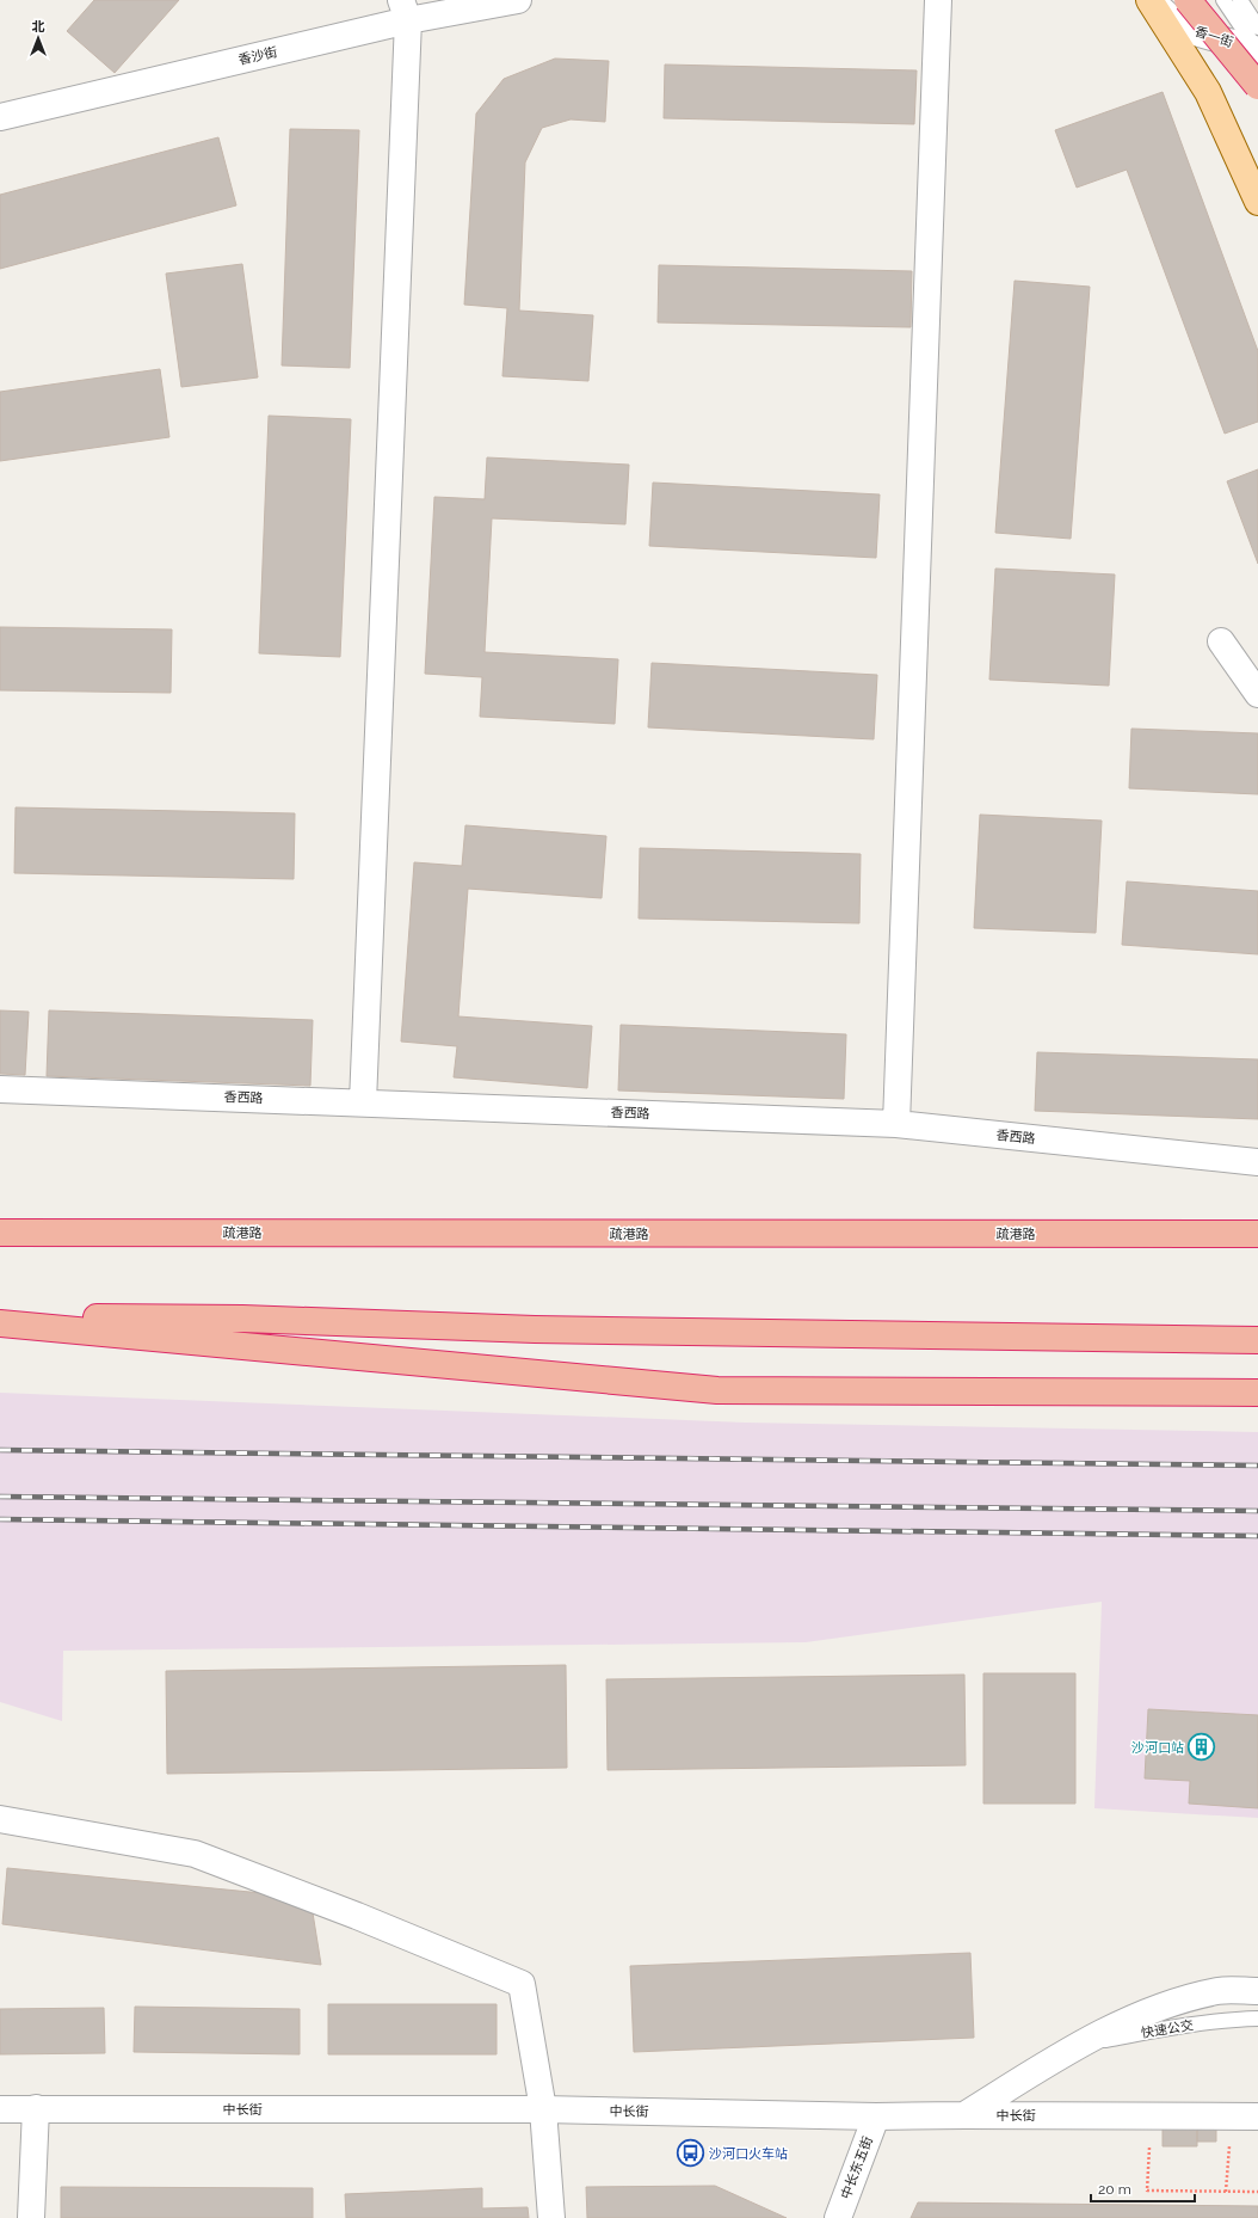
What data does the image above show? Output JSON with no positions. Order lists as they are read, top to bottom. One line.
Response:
{"streets":{"highway":["疏港路"],"street":["香一街","香沙街","香西路","中长街","中长东五街"],"lane":["快速公交"]},"crossings":[["中长街","中长东五街"]],"places":{"building":["沙河口站"],"bus stop":["沙河口火车站"]},"scale_bar":"20 m","north":"top"}
